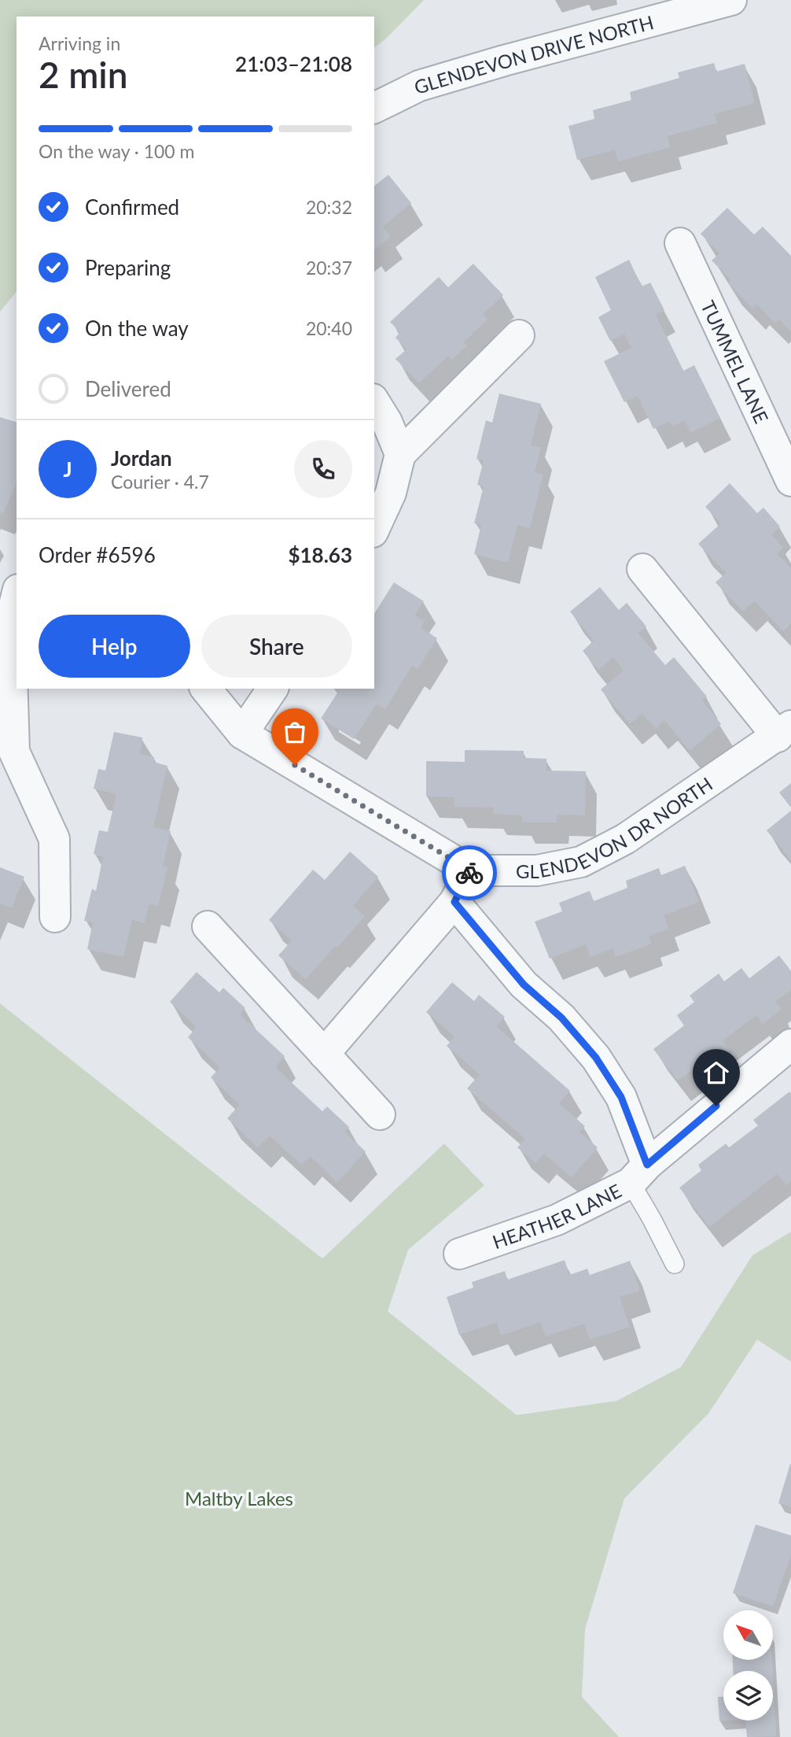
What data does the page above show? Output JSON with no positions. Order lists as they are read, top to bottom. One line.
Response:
{"streets":{"street":["GLENDEVON DRIVE NORTH","TUMMEL LANE","GLENDEVON DR NORTH","HEATHER LANE"]},"parks":["Maltby Lakes"],"north":"top left","page":{"heading":["2 min","Arriving in","21:03–21:08"],"panel":["Jordan","Courier · 4.7","Order #6596","$18.63"],"bar":"On the way · 100 m","list":[["Confirmed","20:32"],["Preparing","20:37"],["On the way","20:40"],"Delivered"],"round":"J","buttons":["Help","Share"]}}
